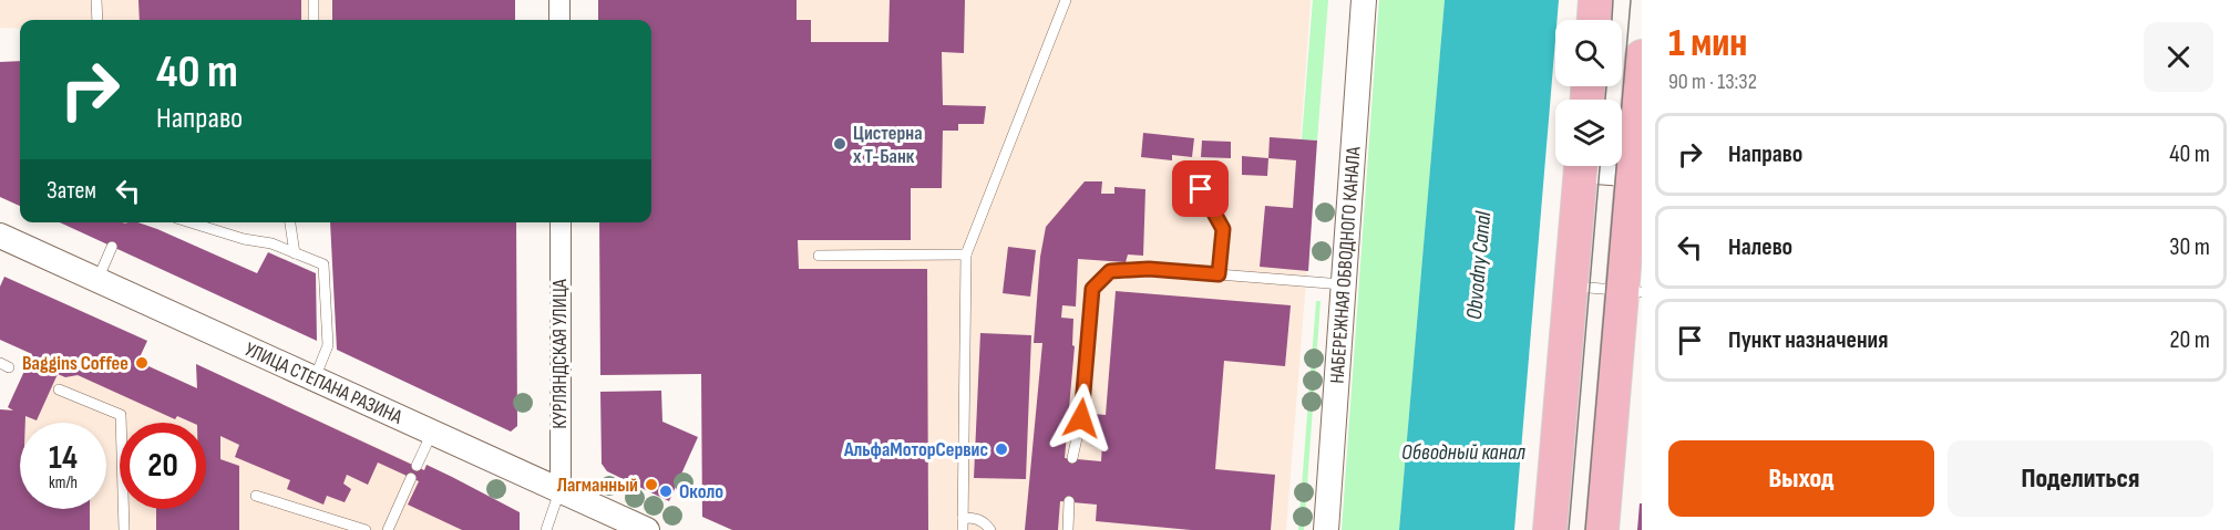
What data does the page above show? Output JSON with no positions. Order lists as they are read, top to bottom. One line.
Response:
{"streets":{"street":["НАБЕРЕЖНАЯ ОБВОДНОГО КАНАЛА","КУРЛЯНДСКАЯ УЛИЦА","УЛИЦА СТЕПАНА РАЗИНА"]},"crossings":[["КУРЛЯНДСКАЯ УЛИЦА","УЛИЦА СТЕПАНА РАЗИНА"]],"water":["Obvodny Canal","Обводный канал"],"places":["Цистерна х Т-Банк","Baggins Coffee","АльфаМоторСервис","Лагманный","Около"],"page":{"heading":["1 мин","90 m · 13:32"],"turn":["40 m","Направо"],"list":[{"name":"Направо","value":"40 m"},{"name":"Налево","value":"30 m"},{"name":"Пункт назначения","value":"20 m"}],"then":"Затем","speed":"14 km/h","limit":"20","buttons":["Выход","Поделиться"]}}
